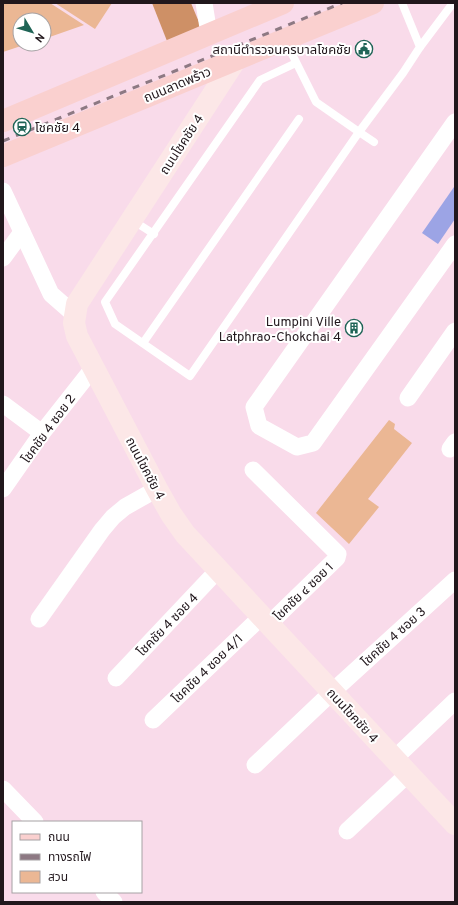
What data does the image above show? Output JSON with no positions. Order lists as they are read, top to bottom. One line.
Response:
{"streets":{"main road":["ถนนลาดพร้าว","ถนนโชคชัย 4"],"street":["โชคชัย 4 ซอย 2","โชคชัย ๔ ซอย 1","โชคชัย 4 ซอย 4","โชคชัย 4 ซอย 3","โชคชัย 4 ซอย 4/1"]},"crossings":[["ถนนลาดพร้าว","ถนนโชคชัย 4"],["ถนนโชคชัย 4","โชคชัย 4 ซอย 2"],["ถนนโชคชัย 4","โชคชัย ๔ ซอย 1"],["ถนนโชคชัย 4","โชคชัย 4 ซอย 4"],["ถนนโชคชัย 4","โชคชัย 4 ซอย 3"],["ถนนโชคชัย 4","โชคชัย 4 ซอย 4/1"],["โชคชัย ๔ ซอย 1","โชคชัย 4 ซอย 4/1"]],"places":{"public building":["สถานีตำรวจนครบาลโชคชัย"],"station":["โชคชัย 4"],"building":["Lumpini Ville Latphrao-Chokchai 4"]},"legend":["ถนน","ทางรถไฟ","สวน"],"north":"bottom right"}
